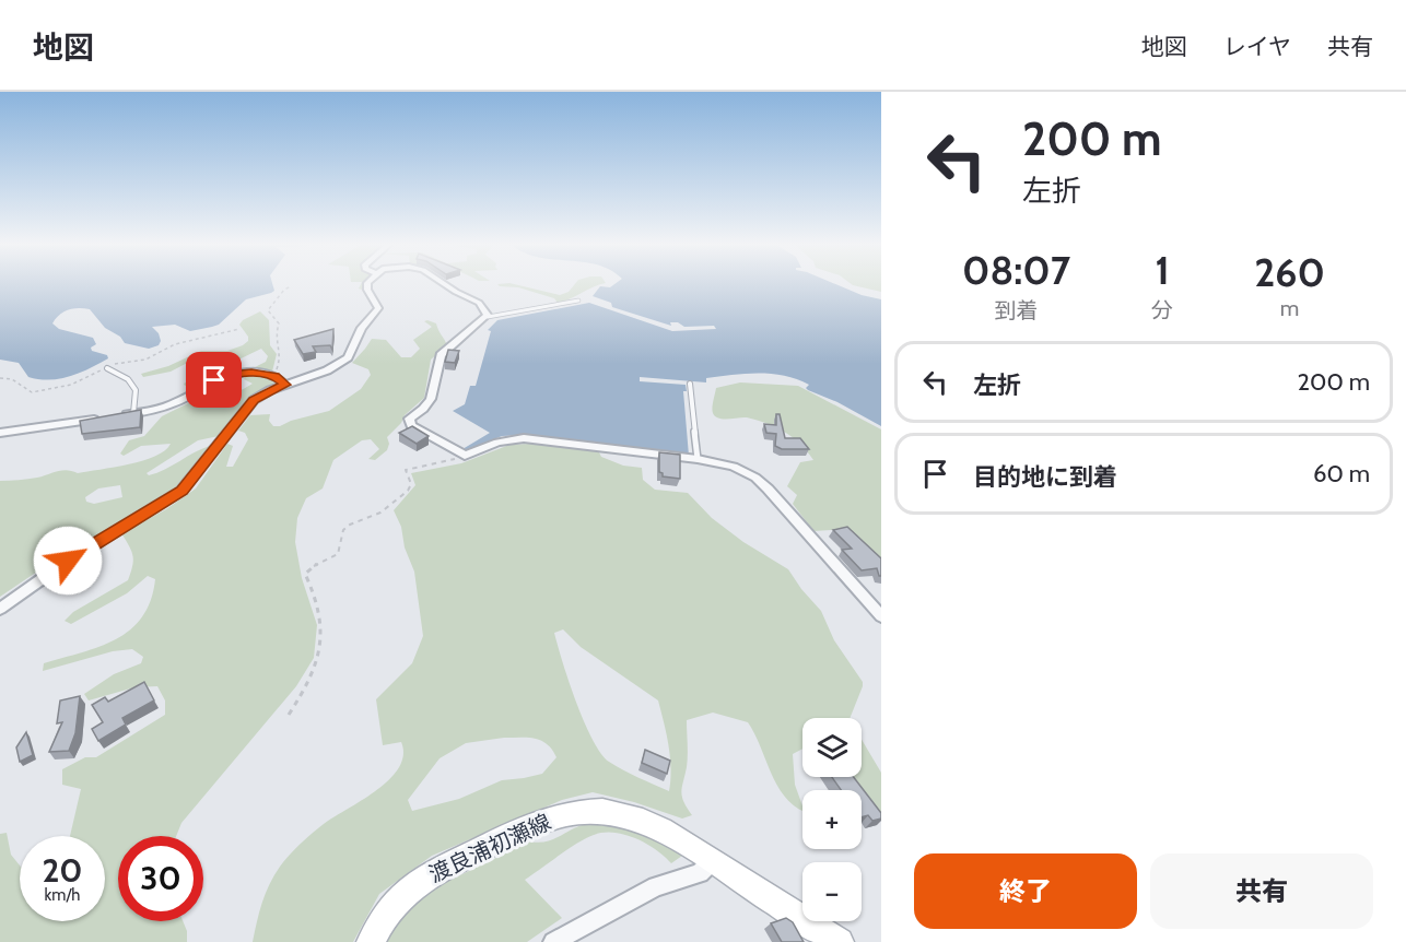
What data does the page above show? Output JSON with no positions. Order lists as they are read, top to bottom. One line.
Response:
{"streets":{"main road":["渡良浦初瀬線"]},"page":{"header":"地図","nav":["地図","レイヤ","共有"],"turn":["200 m","左折"],"eta":["08:07","到着","1","分","260","m"],"list":[{"name":"左折","value":"200 m"},{"name":"目的地に到着","value":"60 m"}],"map_buttons":["+","−"],"speed":"20 km/h","limit":"30","buttons":["終了","共有"]}}
